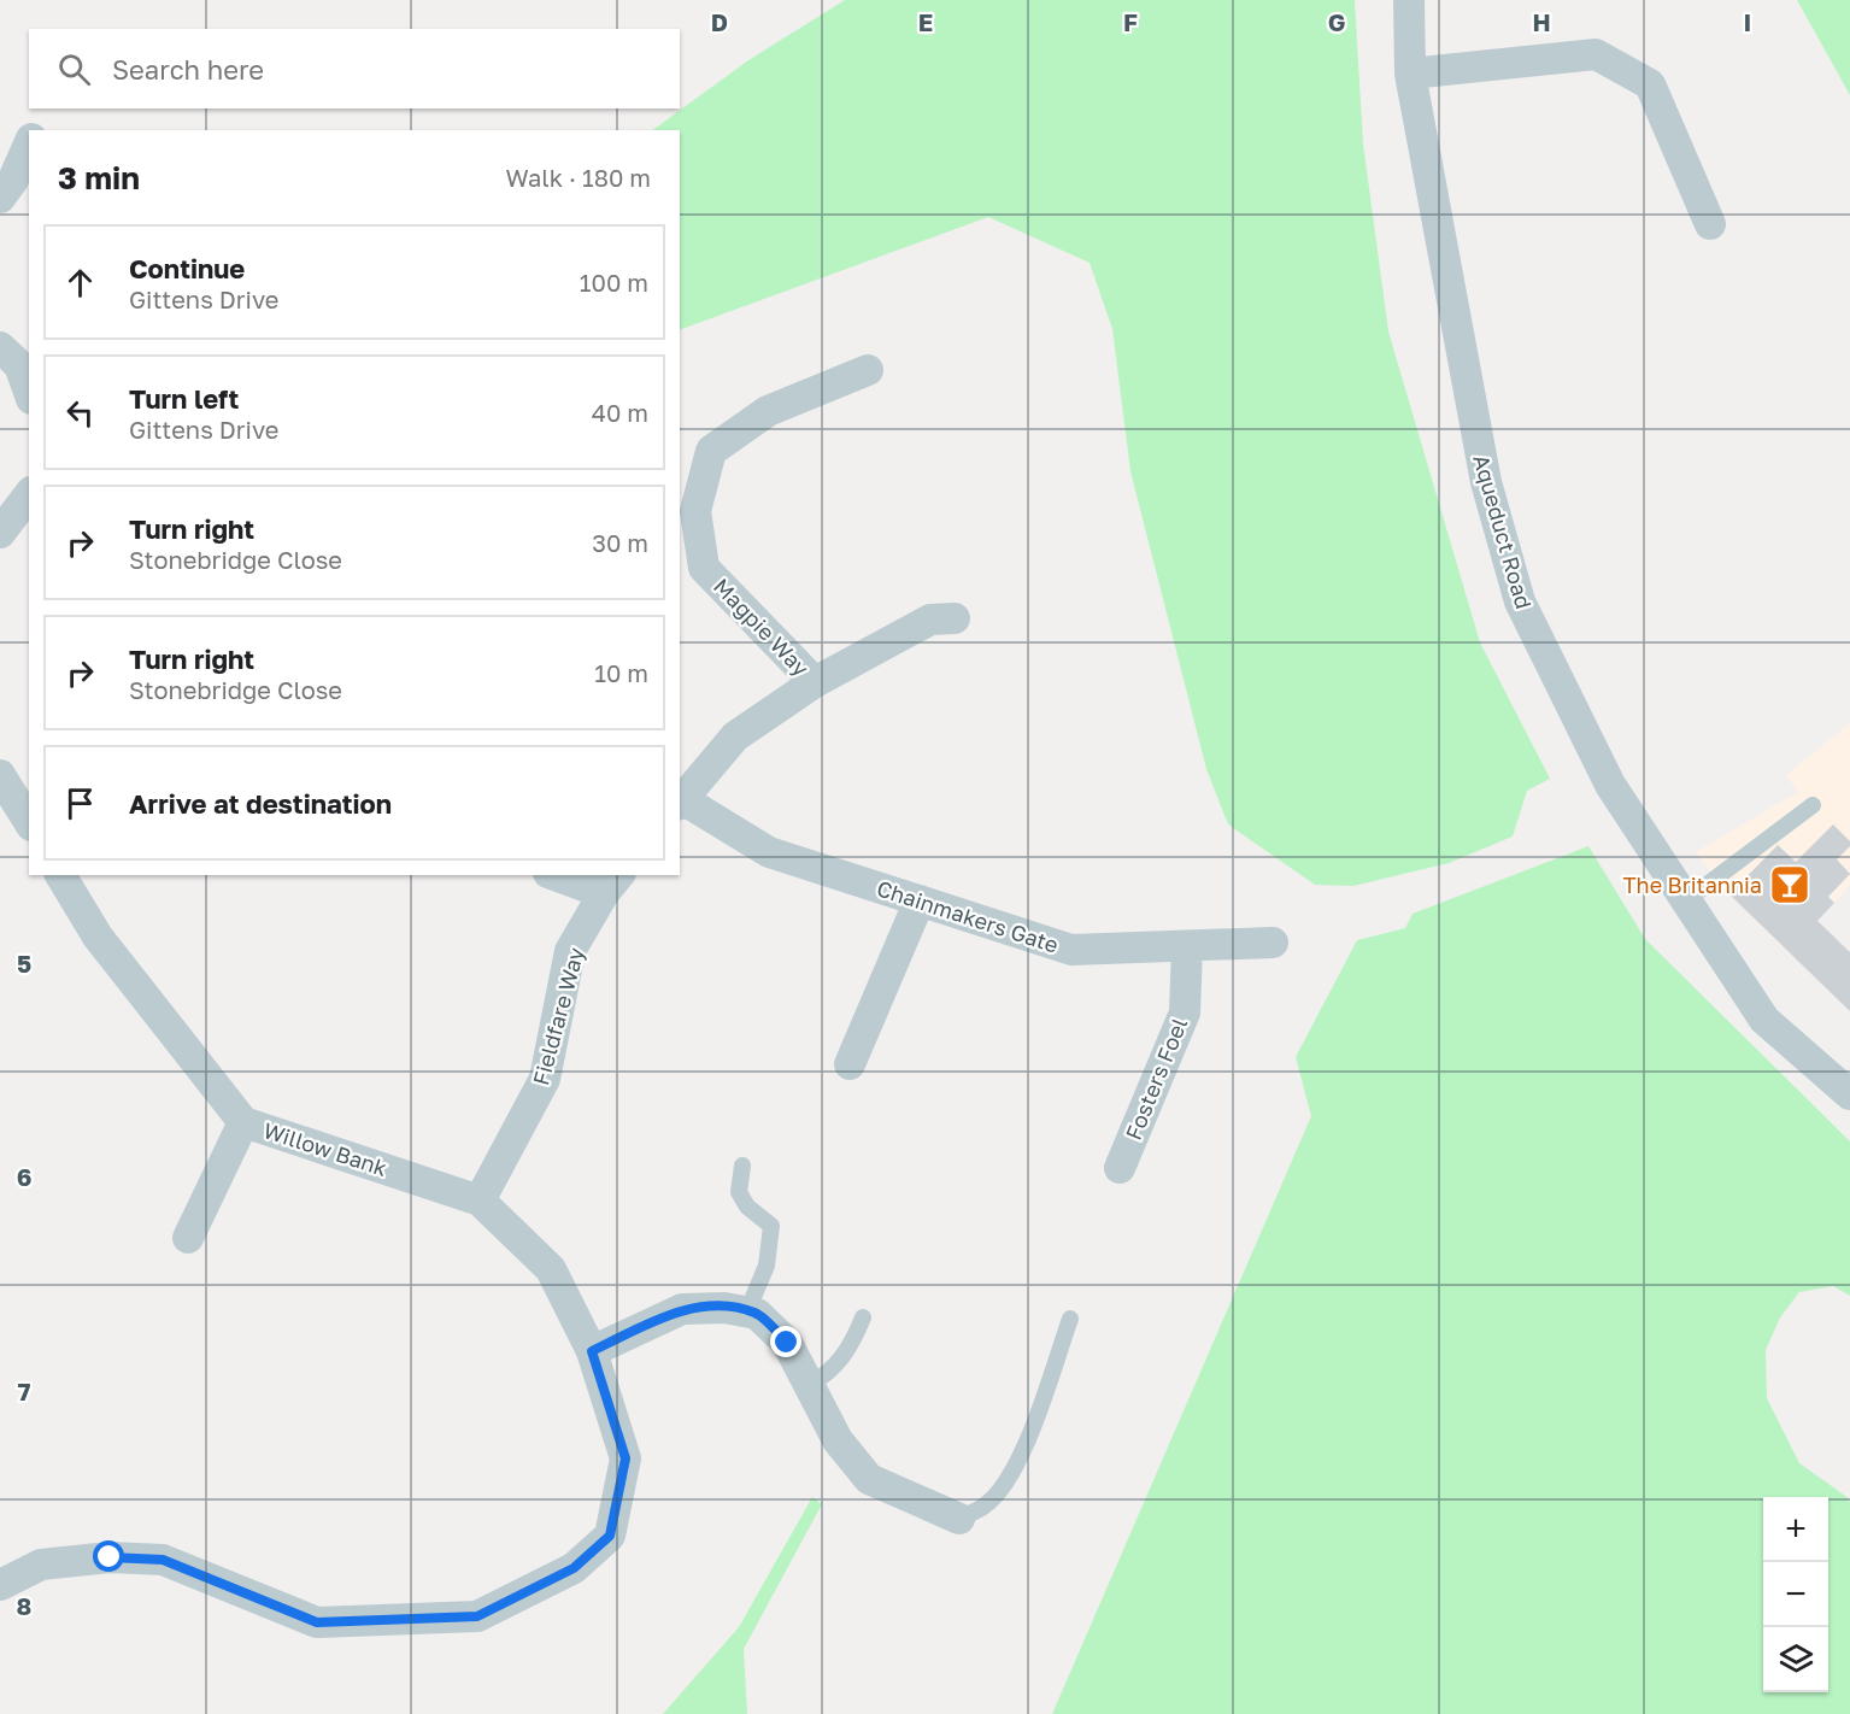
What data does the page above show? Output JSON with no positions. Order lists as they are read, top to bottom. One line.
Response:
{"streets":{"street":["Aqueduct Road","Magpie Way","Chainmakers Gate","Fieldfare Way","Fosters Foel","Willow Bank"]},"crossings":[["Chainmakers Gate","Fosters Foel"],["Fieldfare Way","Willow Bank"]],"places":{"bar":["The Britannia"]},"page":{"search":"Search here","heading":["3 min","Walk · 180 m"],"list":[["Continue","Gittens Drive","100 m"],["Turn left","Gittens Drive","40 m"],["Turn right","Stonebridge Close","30 m"],["Turn right","Stonebridge Close","10 m"],"Arrive at destination"],"map_buttons":["+","−"]},"grid":{"columns":["D","E","F","G","H","I"],"rows":["5","6","7","8"]}}
